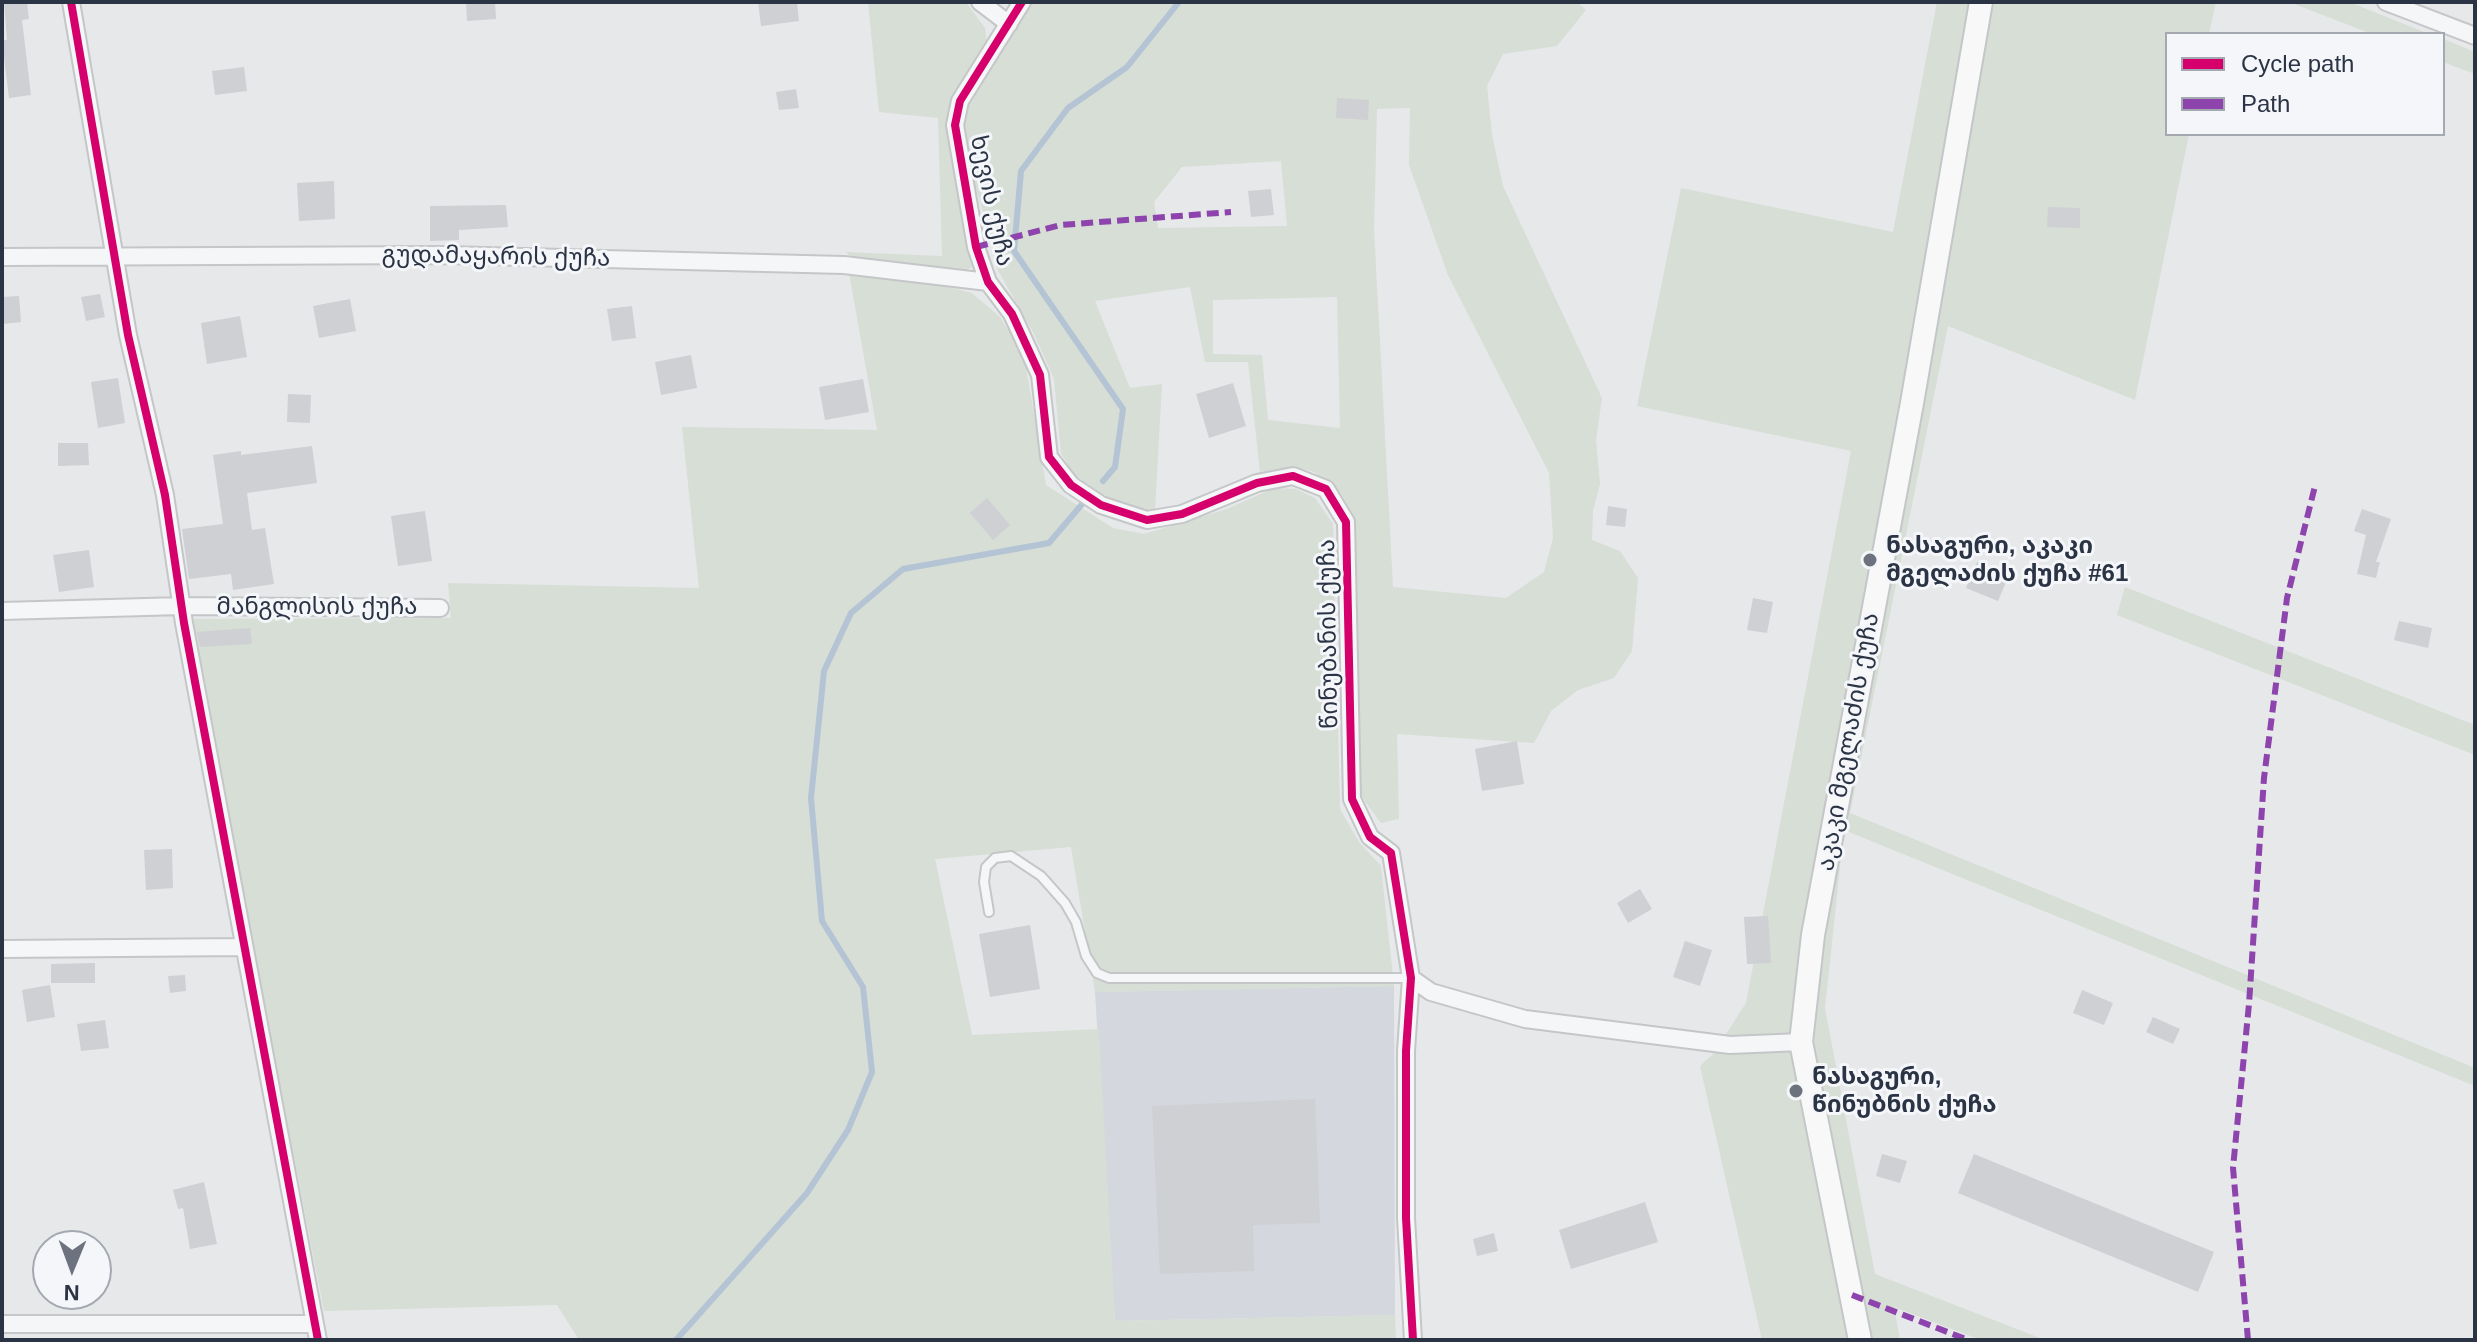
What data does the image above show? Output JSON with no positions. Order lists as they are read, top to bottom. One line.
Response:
{"streets":{"street":["ხევის ქუჩა","გუდამაყარის ქუჩა","მანგლისის ქუჩა","წინუბანის ქუჩა","აკაკი მგელაძის ქუჩა"]},"crossings":[["ხევის ქუჩა","გუდამაყარის ქუჩა"],["ხევის ქუჩა","წინუბანის ქუჩა"],["გუდამაყარის ქუჩა","წინუბანის ქუჩა"]],"places":["ნასაგური, აკაკი მგელაძის ქუჩა #61","ნასაგური, წინუბნის ქუჩა"],"legend":["Cycle path","Path"],"north":"bottom"}
